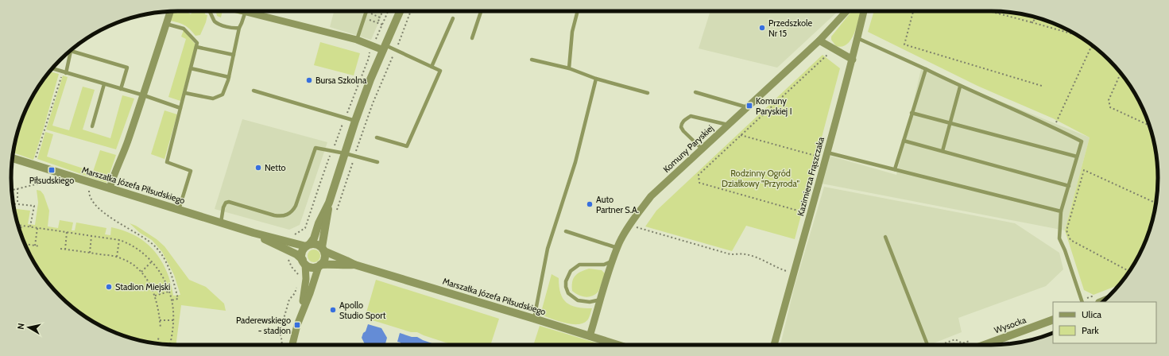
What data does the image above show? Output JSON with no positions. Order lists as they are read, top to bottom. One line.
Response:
{"streets":{"street":["Komuny Paryskiej","Kazimierza Frąszczaka","Marszałka Józefa Piłsudskiego","Wysocka"]},"crossings":[["Komuny Paryskiej","Marszałka Józefa Piłsudskiego"]],"parks":["Rodzinny Ogród Działkowy \"Przyroda\""],"places":{"other":["Przedszkole Nr 15","Bursa Szkolna","Netto","Auto Partner S.A.","Stadion Miejski","Apollo Studio Sport"],"transit":["Komuny Paryskiej I","Piłsudskiego","Paderewskiego - stadion"]},"legend":["Ulica","Park"],"north":"left"}
